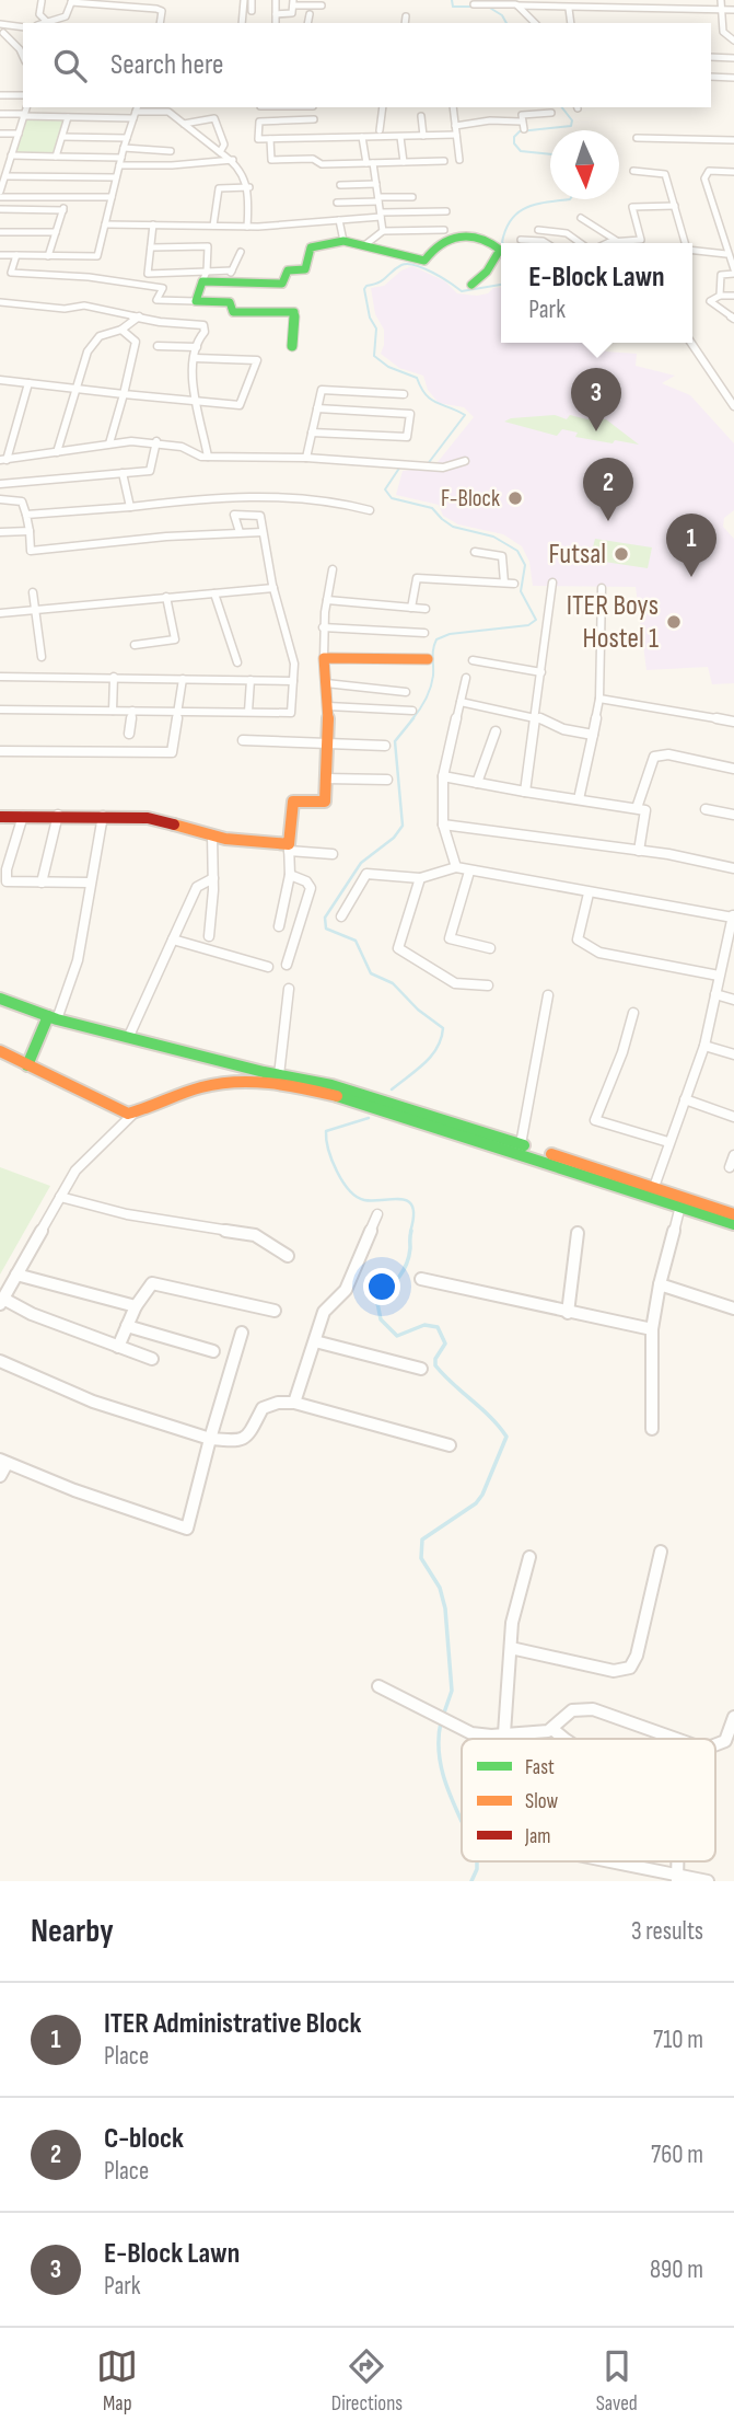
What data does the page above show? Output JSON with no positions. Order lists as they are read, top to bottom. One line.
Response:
{"places":["F-Block","Futsal","ITER Boys Hostel 1"],"legend":["Fast","Slow","Jam"],"north":"bottom","page":{"search":"Search here","popup":["E-Block Lawn","Park"],"pins":["3","2","1"],"heading":["Nearby","3 results"],"list":[{"mark":"1","name":"ITER Administrative Block","note":"Place","value":"710 m"},{"mark":"2","name":"C-block","note":"Place","value":"760 m"},{"mark":"3","name":"E-Block Lawn","note":"Park","value":"890 m"}],"nav":["Map","Directions","Saved"]}}
